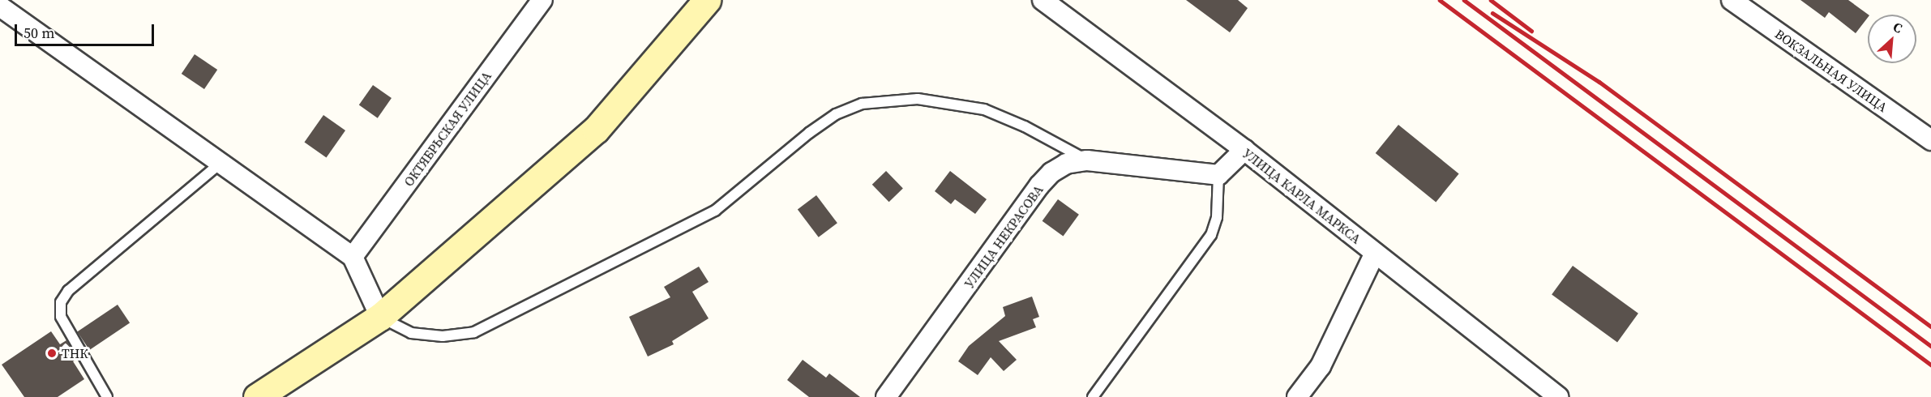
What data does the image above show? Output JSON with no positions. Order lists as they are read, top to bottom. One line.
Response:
{"streets":{"street":["ВОКЗАЛЬНАЯ УЛИЦА","ОКТЯБРЬСКАЯ УЛИЦА","УЛИЦА КАРЛА МАРКСА","УЛИЦА НЕКРАСОВА"]},"places":["ТНК"],"scale_bar":"50 m","north":"top right"}
